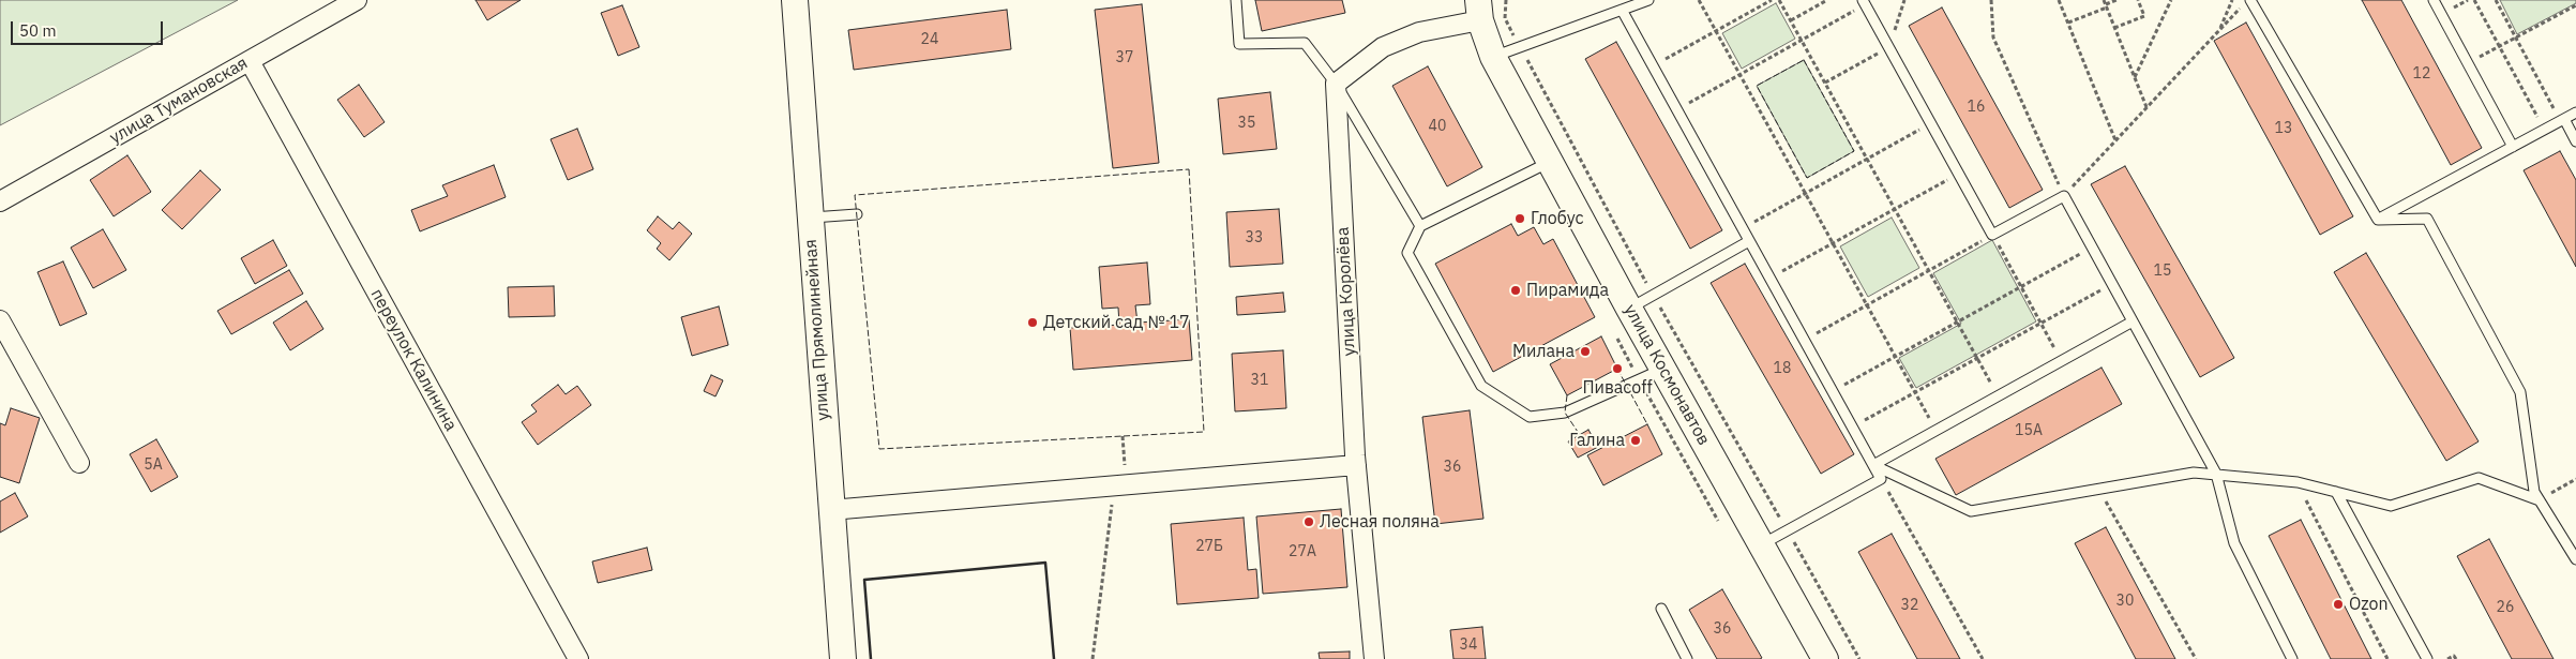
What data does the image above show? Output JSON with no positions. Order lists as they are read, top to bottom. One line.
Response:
{"streets":{"main road":["улица Прямолинейная","улица Космонавтов"],"street":["улица Тумановская","улица Королёва","переулок Калинина"]},"crossings":[["улица Тумановская","переулок Калинина"]],"places":["Глобус","Пирамида","Детский сад № 17","Милана","Пивасоff","Галина","Лесная поляна","Ozon"],"house_numbers":["24","37","12","16","35","40","13","33","15","18","31","15А","5А","36","27Б","27А","30","32","26","36","34"],"scale_bar":"50 m"}
